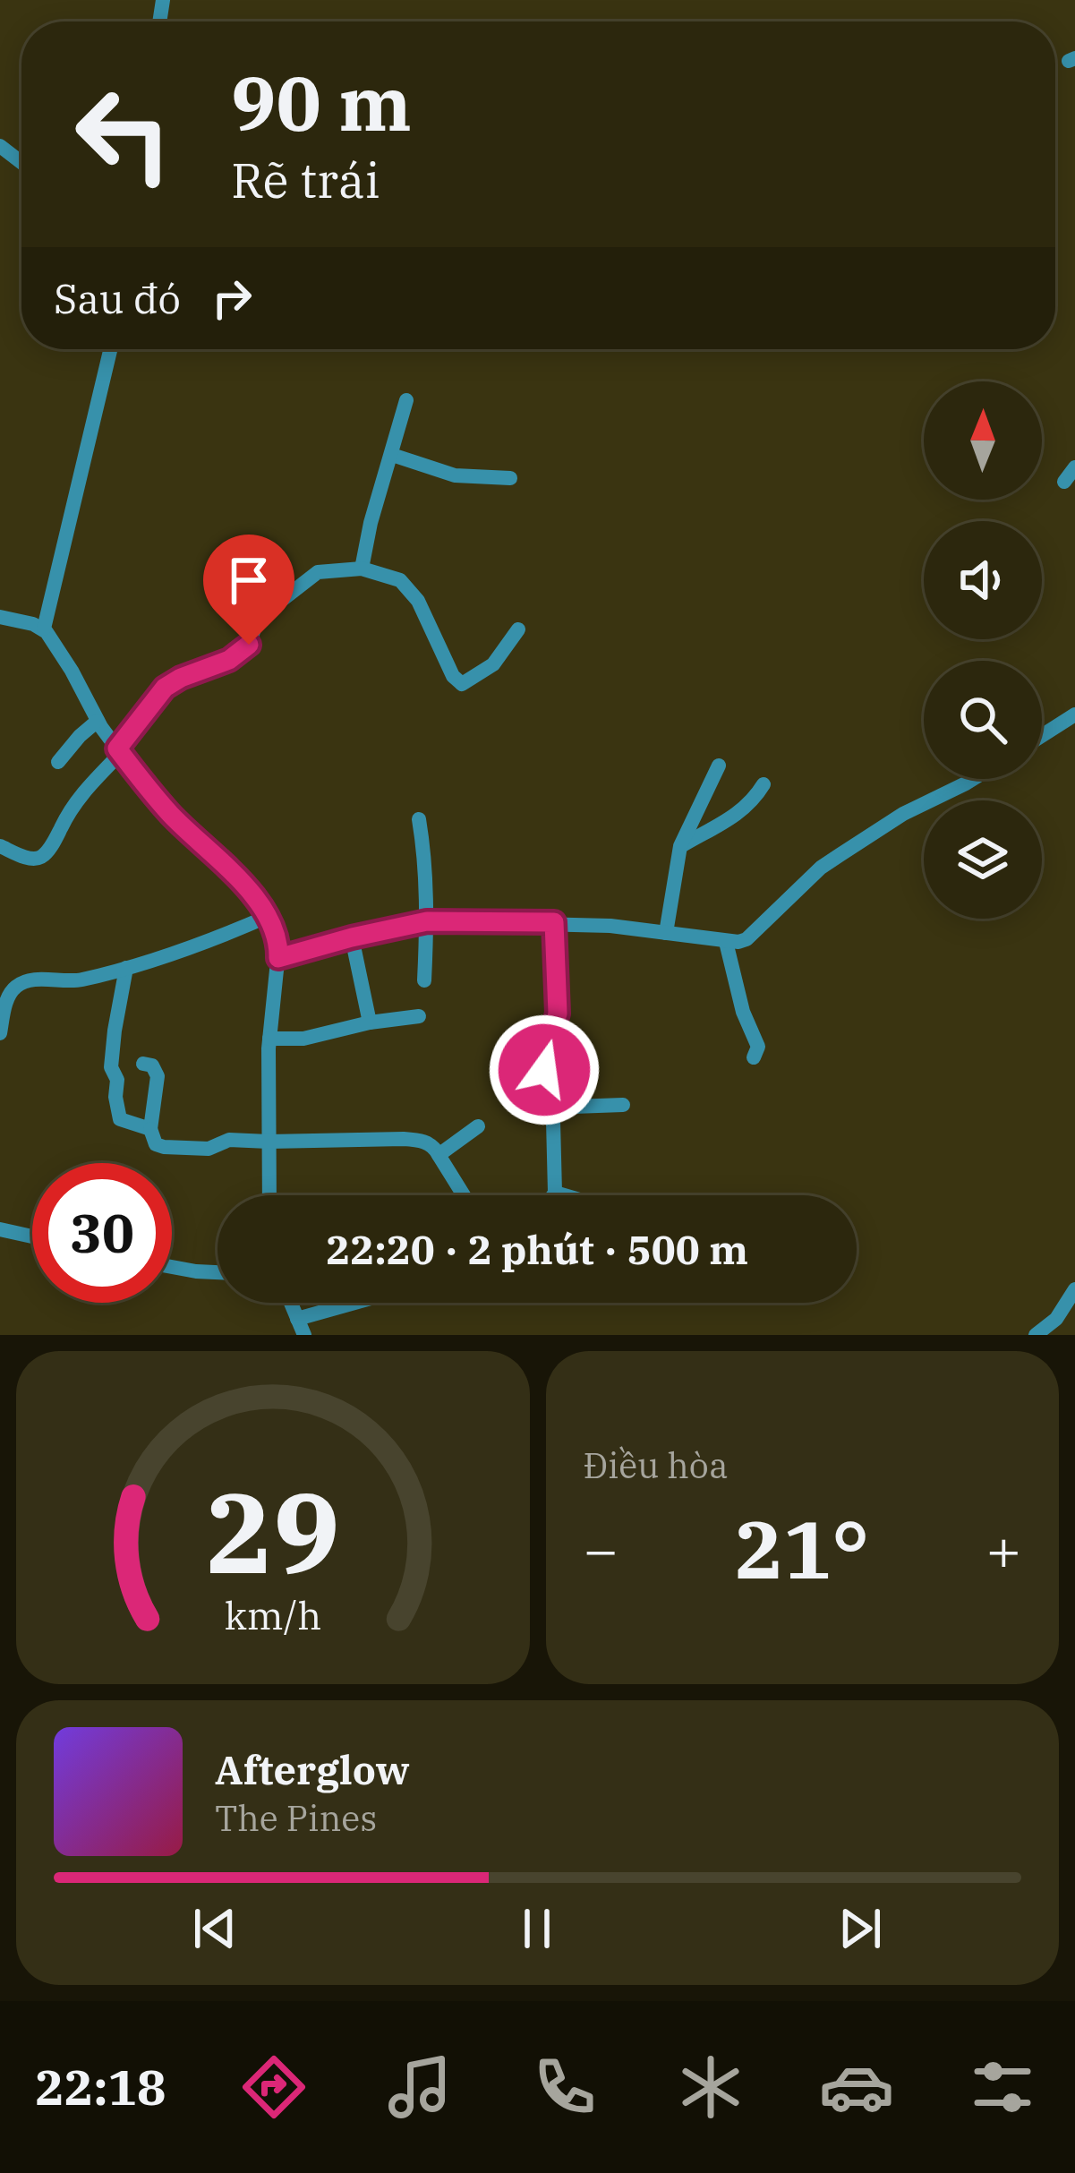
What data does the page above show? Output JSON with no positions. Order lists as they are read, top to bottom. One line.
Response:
{"north":"top","page":{"turn":["90 m","Rẽ trái"],"then":"Sau đó","limit":"30","trip":"22:20 · 2 phút · 500 m","tile":"Điều hòa","heat":["−","21°","+"],"song":["Afterglow","The Pines"],"tabs":"22:18","gauge":["29","km/h"]}}
